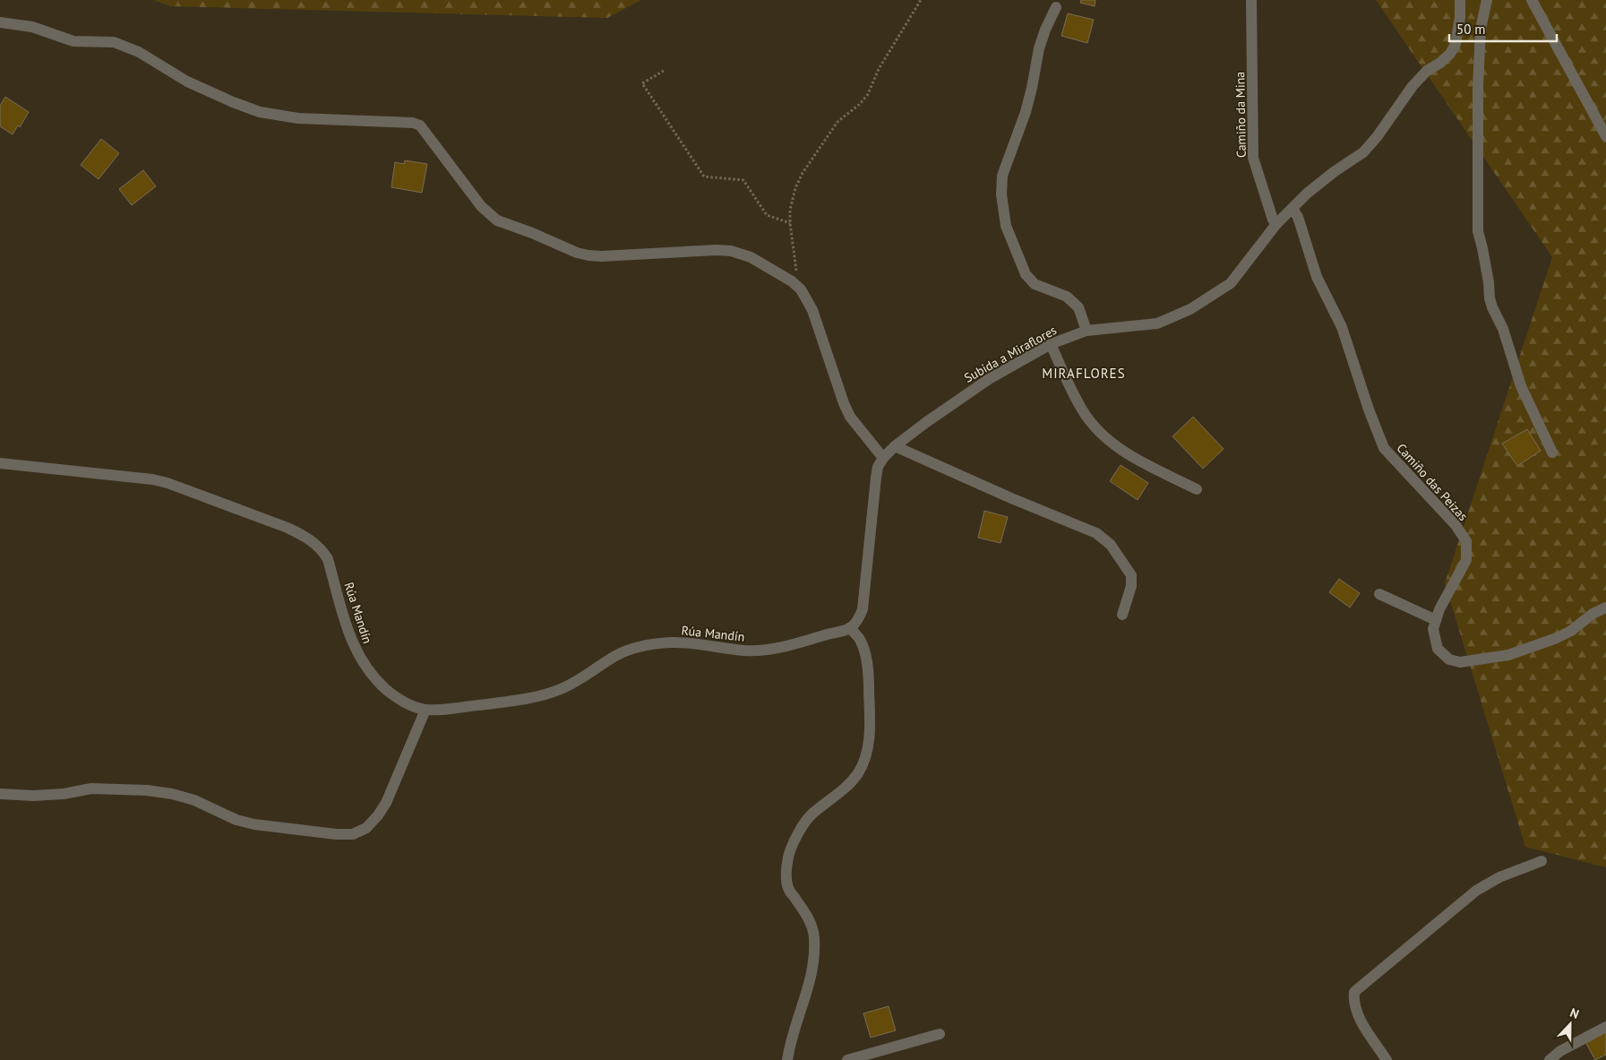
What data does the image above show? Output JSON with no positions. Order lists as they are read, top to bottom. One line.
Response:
{"streets":{"street":["Camiño da Mina","Subida a Miraflores","Camiño das Peizas","Rúa Mandín"]},"crossings":[["Camiño da Mina","Subida a Miraflores"],["Subida a Miraflores","Camiño das Peizas"],["Subida a Miraflores","Rúa Mandín"]],"districts":["MIRAFLORES"],"scale_bar":"50 m","north":"top"}
